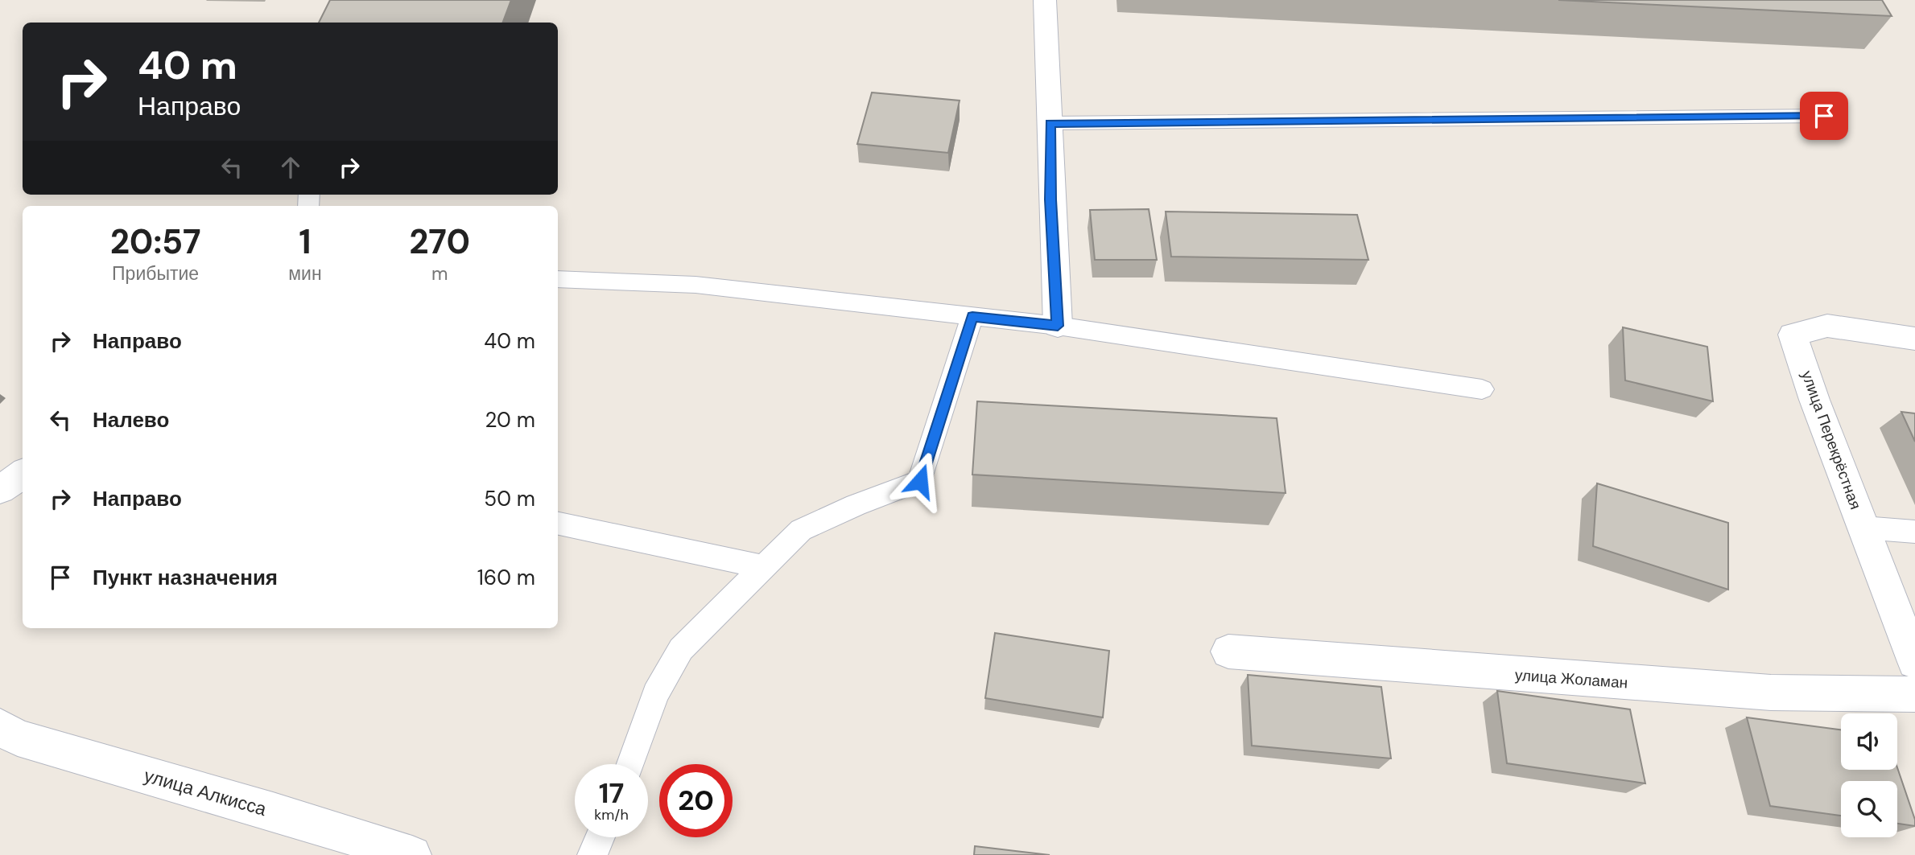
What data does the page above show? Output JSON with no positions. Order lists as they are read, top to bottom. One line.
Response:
{"streets":{"street":["улица Перекрёстная","улица Жоламан","улица Алкисса"]},"page":{"turn":["40 m","Направо"],"eta":["20:57","Прибытие","1","мин","270","m"],"list":[{"name":"Направо","value":"40 m"},{"name":"Налево","value":"20 m"},{"name":"Направо","value":"50 m"},{"name":"Пункт назначения","value":"160 m"}],"speed":"17 km/h","limit":"20"}}
